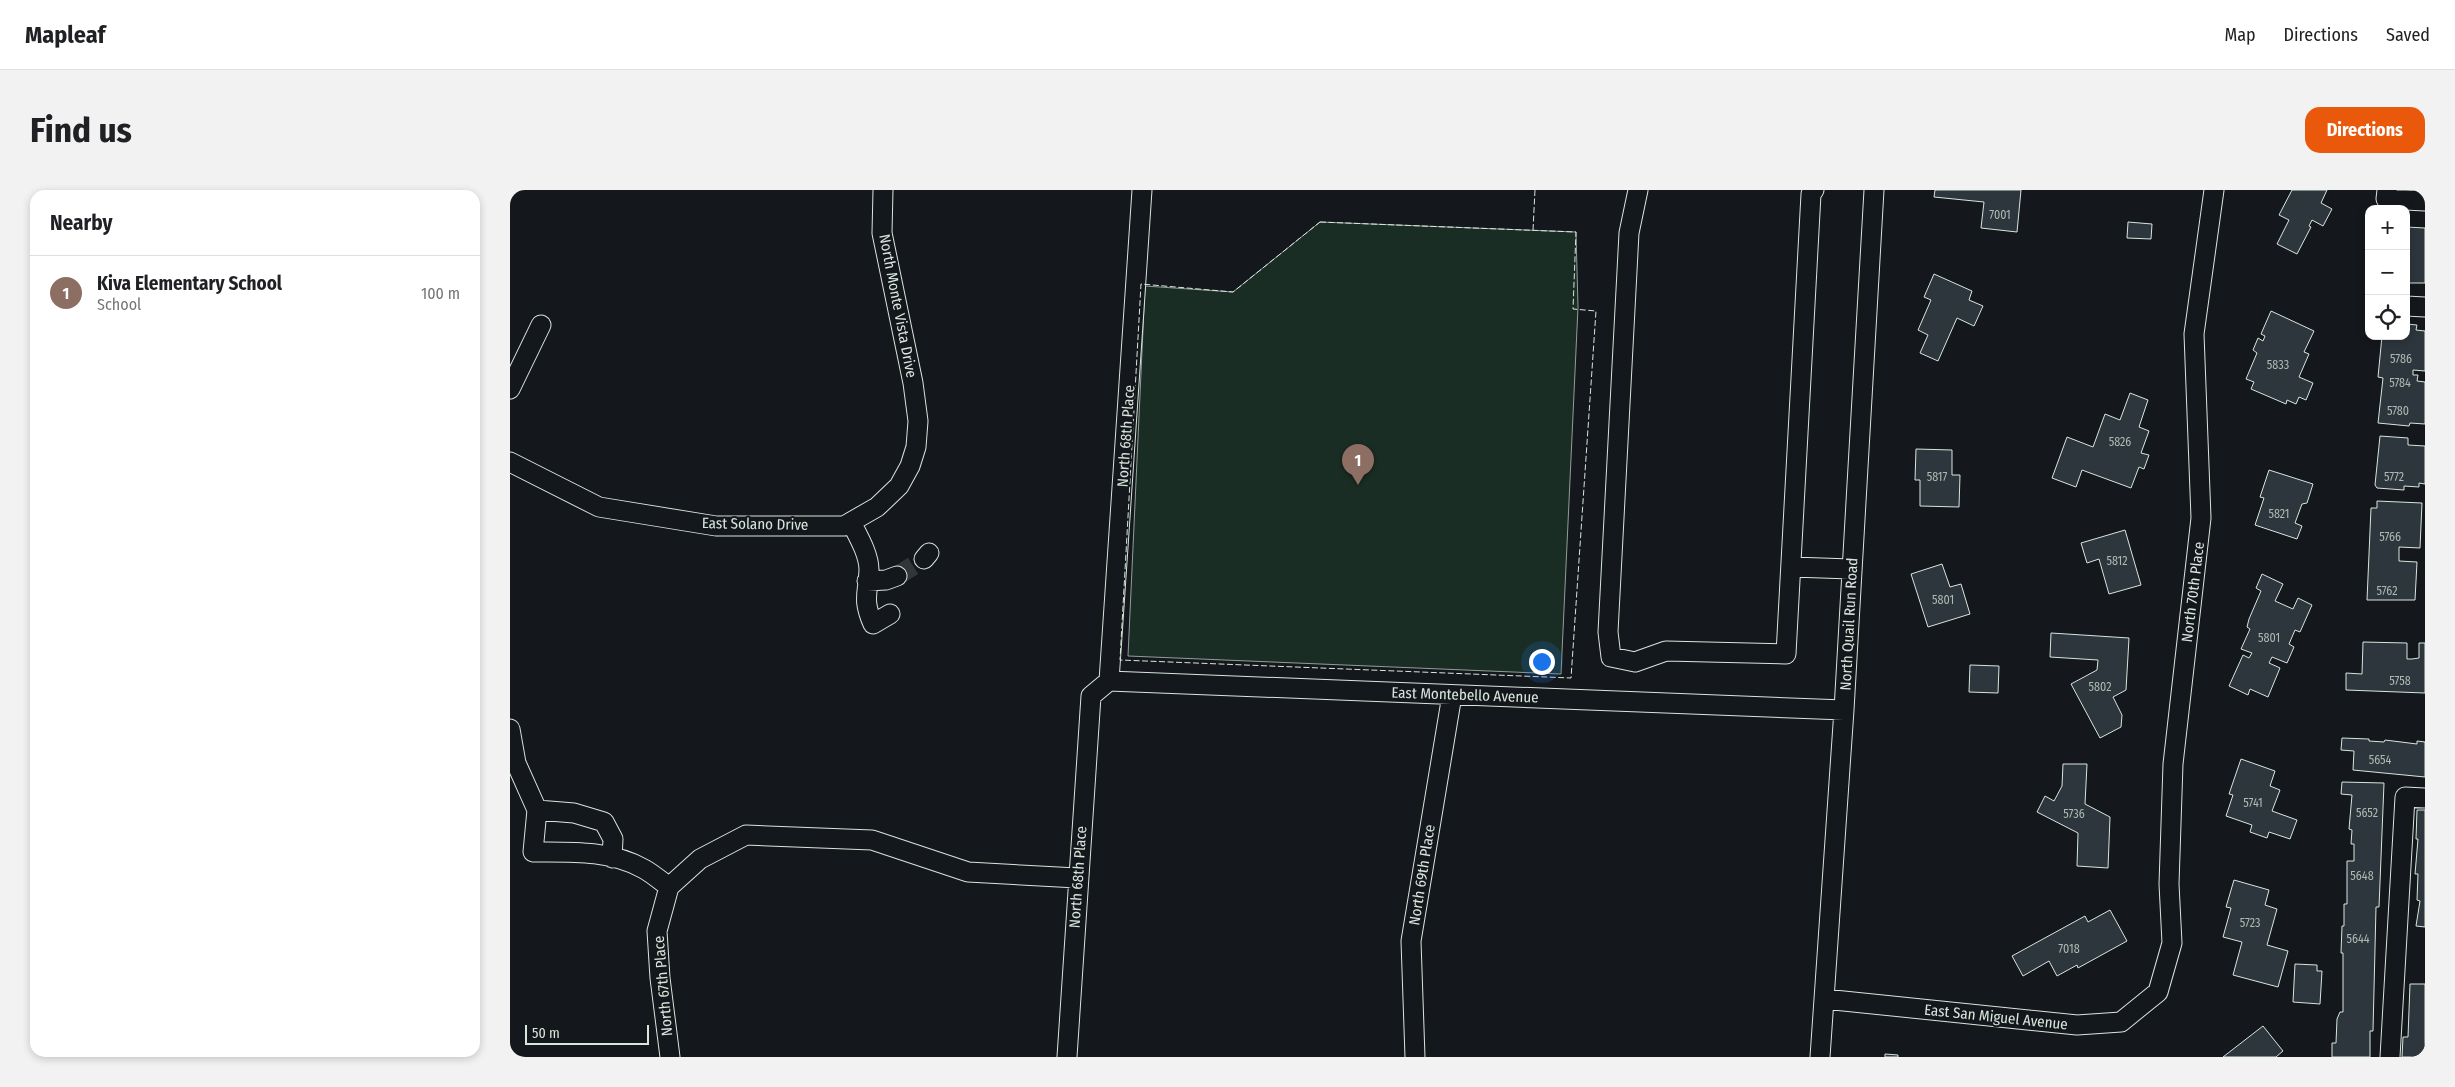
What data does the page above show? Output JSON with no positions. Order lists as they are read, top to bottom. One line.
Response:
{"streets":{"street":["North Monte Vista Drive","North 68th Place","East Solano Drive","North 70th Place","North Quail Run Road","East Montebello Avenue","North 69th Place","North 67th Place","East San Miguel Avenue"]},"crossings":[["North Monte Vista Drive","East Solano Drive"],["North 68th Place","East Montebello Avenue"],["North 70th Place","East San Miguel Avenue"],["North Quail Run Road","East Montebello Avenue"],["North Quail Run Road","East San Miguel Avenue"],["East Montebello Avenue","North 69th Place"]],"house_numbers":["7001","5786","5833","5784","5780","5826","5817","5772","5821","5766","5812","5762","5801","5801","5758","5802","5654","5741","5652","5736","5648","5723","5644","7018"],"scale_bar":"50 m","page":{"header":"Mapleaf","nav":["Map","Directions","Saved"],"buttons":"Directions","title":"Find us","heading":"Nearby","map_buttons":["+","−"],"list":[{"mark":"1","name":"Kiva Elementary School","note":"School","value":"100 m"}],"pins":"1","scale":"50 m"}}
